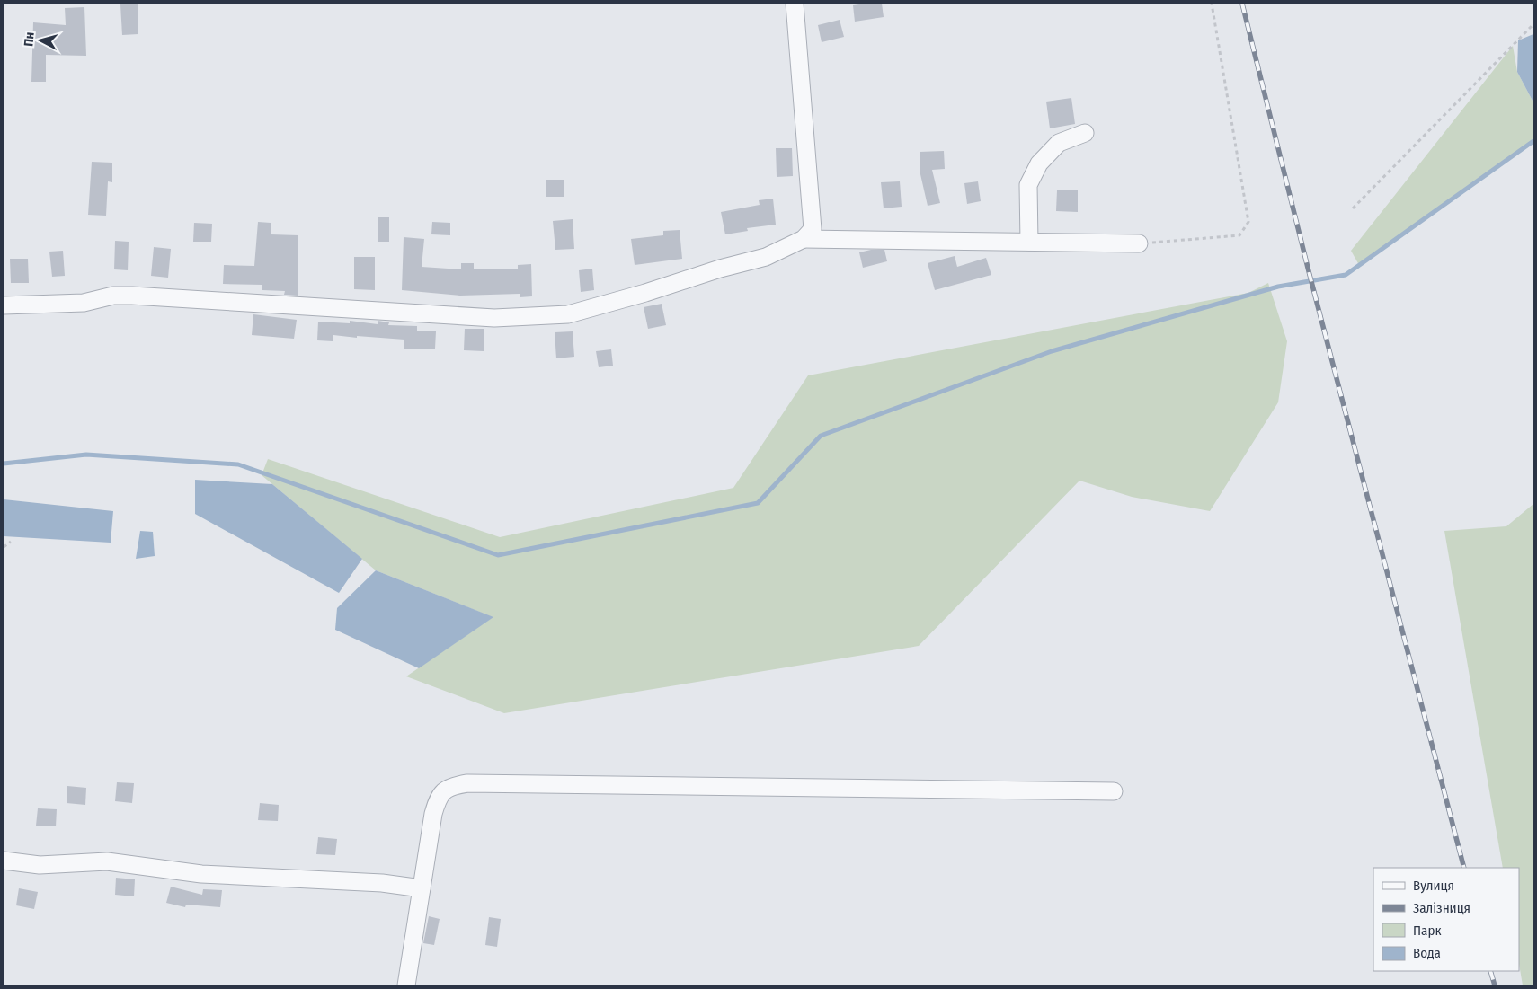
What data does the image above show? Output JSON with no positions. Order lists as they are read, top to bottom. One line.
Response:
{"legend":["Вулиця","Залізниця","Парк","Вода"],"north":"left"}
